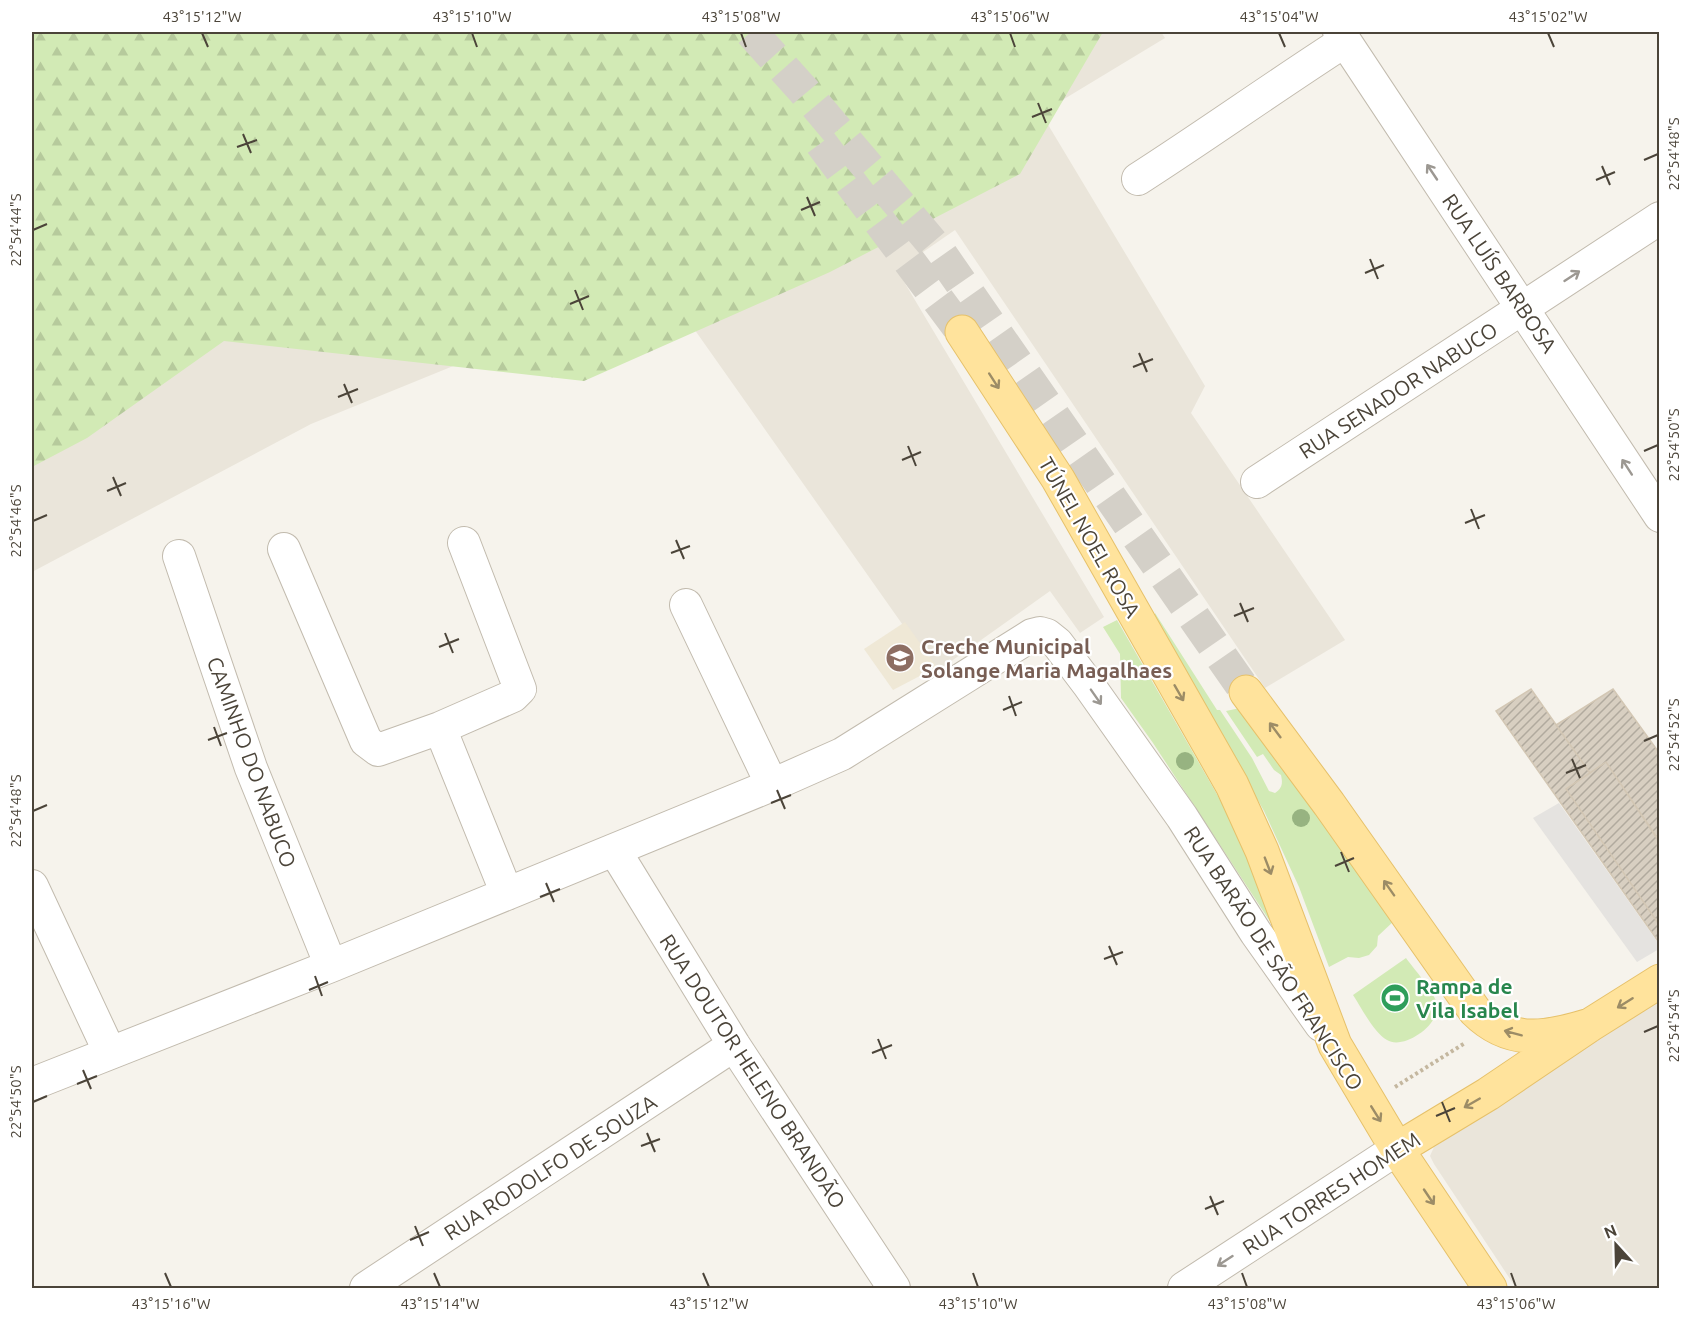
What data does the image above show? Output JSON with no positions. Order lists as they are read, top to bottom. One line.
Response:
{"streets":{"main road":["TÚNEL NOEL ROSA","RUA BARÃO DE SÃO FRANCISCO","RUA TORRES HOMEM"],"street":["RUA LUÍS BARBOSA","RUA SENADOR NABUCO","CAMINHO DO NABUCO","RUA DOUTOR HELENO BRANDÃO","RUA RODOLFO DE SOUZA"]},"crossings":[["RUA LUÍS BARBOSA","RUA SENADOR NABUCO"],["TÚNEL NOEL ROSA","RUA BARÃO DE SÃO FRANCISCO"],["RUA BARÃO DE SÃO FRANCISCO","RUA TORRES HOMEM"],["RUA DOUTOR HELENO BRANDÃO","RUA RODOLFO DE SOUZA"]],"one_way":["RUA LUÍS BARBOSA","TÚNEL NOEL ROSA","RUA TORRES HOMEM"],"places":{"school or university":["Creche Municipal Solange Maria Magalhaes"],"sports":["Rampa de Vila Isabel"]},"north":"top","coordinates":["43°15'12\"W","43°15'10\"W","43°15'08\"W","43°15'06\"W","43°15'04\"W","43°15'02\"W","22°54'48\"S","22°54'44\"S","22°54'50\"S","22°54'46\"S","22°54'52\"S","22°54'54\"S","43°15'16\"W","43°15'14\"W"]}
